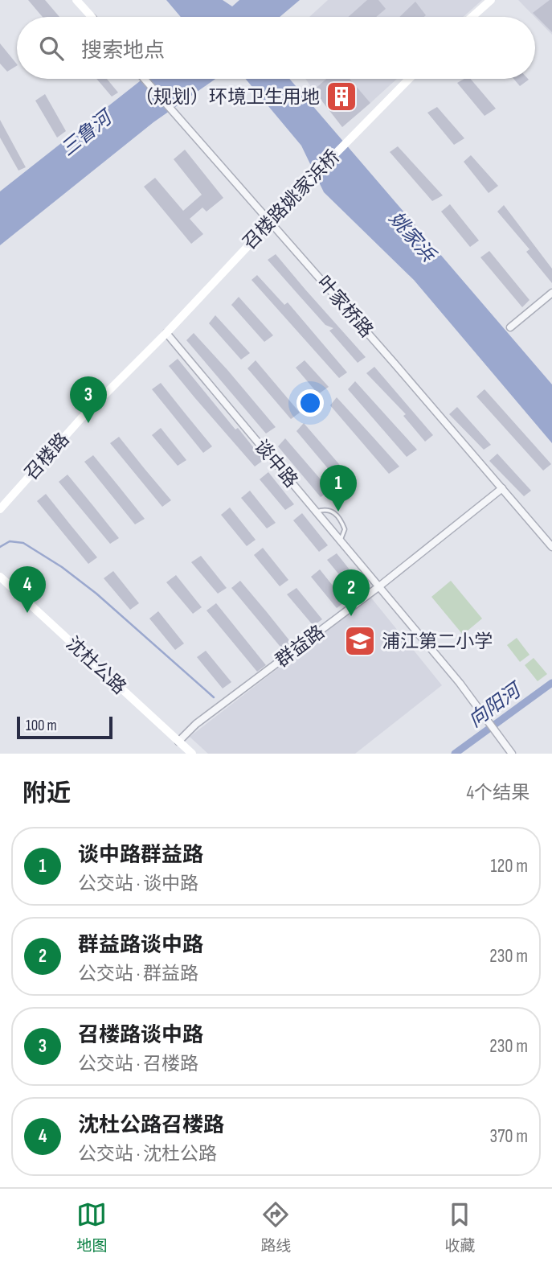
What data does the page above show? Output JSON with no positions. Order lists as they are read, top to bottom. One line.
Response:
{"streets":{"street":["召楼路姚家浜桥","叶家桥路","召楼路","谈中路","群益路","沈杜公路"]},"crossings":[["召楼路姚家浜桥","召楼路"],["召楼路姚家浜桥","谈中路"],["叶家桥路","群益路"],["召楼路","谈中路"],["谈中路","群益路"],["群益路","沈杜公路"]],"water":["三鲁河","姚家浜","向阳河"],"places":{"building":["（规划）环境卫生用地"],"school or university":["浦江第二小学"]},"scale_bar":"100 m","page":{"search":"搜索地点","pins":["3","1","4","2"],"scale":"100 m","heading":["附近","4个结果"],"list":[{"mark":"1","name":"谈中路群益路","note":"公交站 · 谈中路","value":"120 m"},{"mark":"2","name":"群益路谈中路","note":"公交站 · 群益路","value":"230 m"},{"mark":"3","name":"召楼路谈中路","note":"公交站 · 召楼路","value":"230 m"},{"mark":"4","name":"沈杜公路召楼路","note":"公交站 · 沈杜公路","value":"370 m"}],"nav":["地图","路线","收藏"]}}
